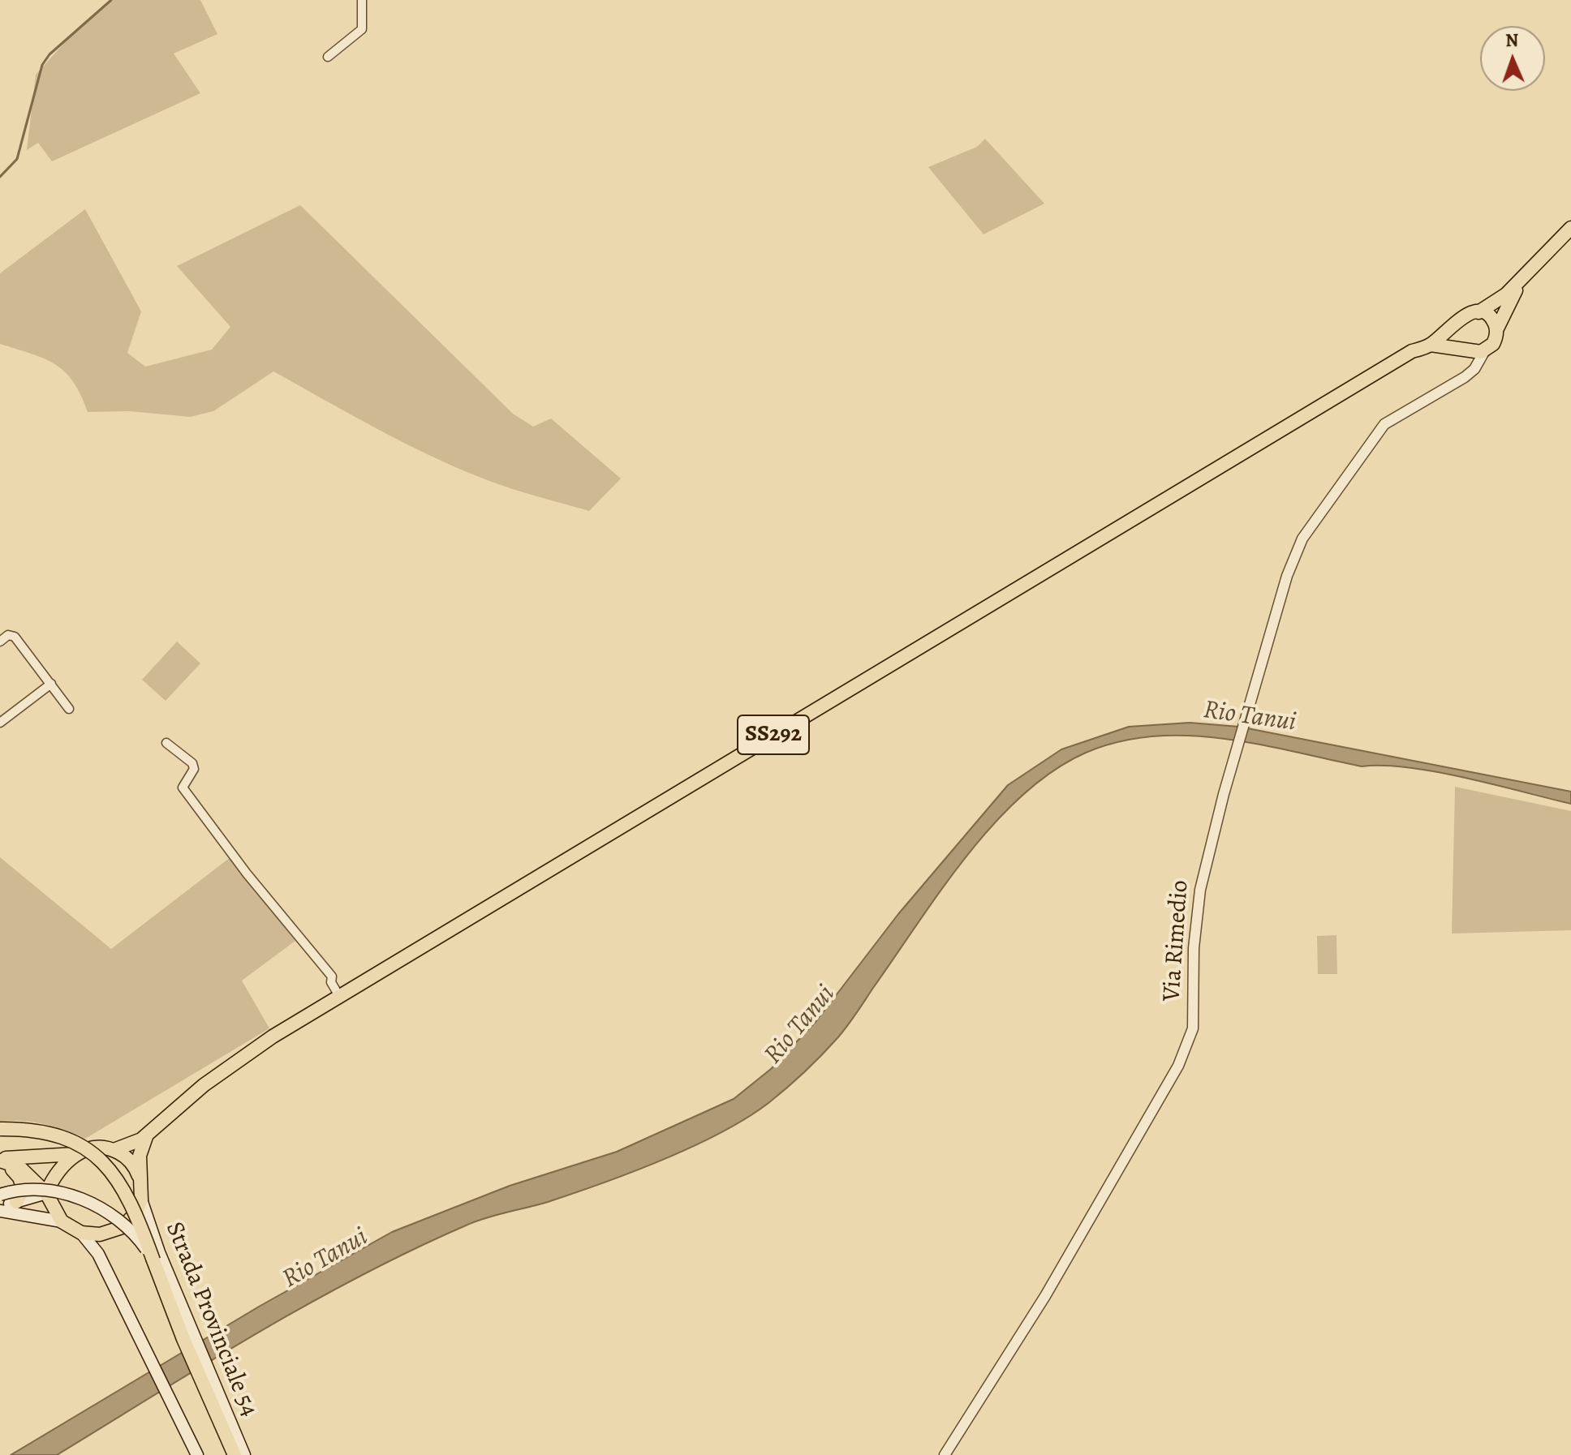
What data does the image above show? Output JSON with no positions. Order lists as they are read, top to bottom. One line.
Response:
{"streets":{"main road":["SS292","Strada Provinciale 54"],"street":["Via Rimedio"]},"crossings":[["SS292","Via Rimedio"],["SS292","Strada Provinciale 54"]],"water":["Rio Tanui"],"north":"top"}
